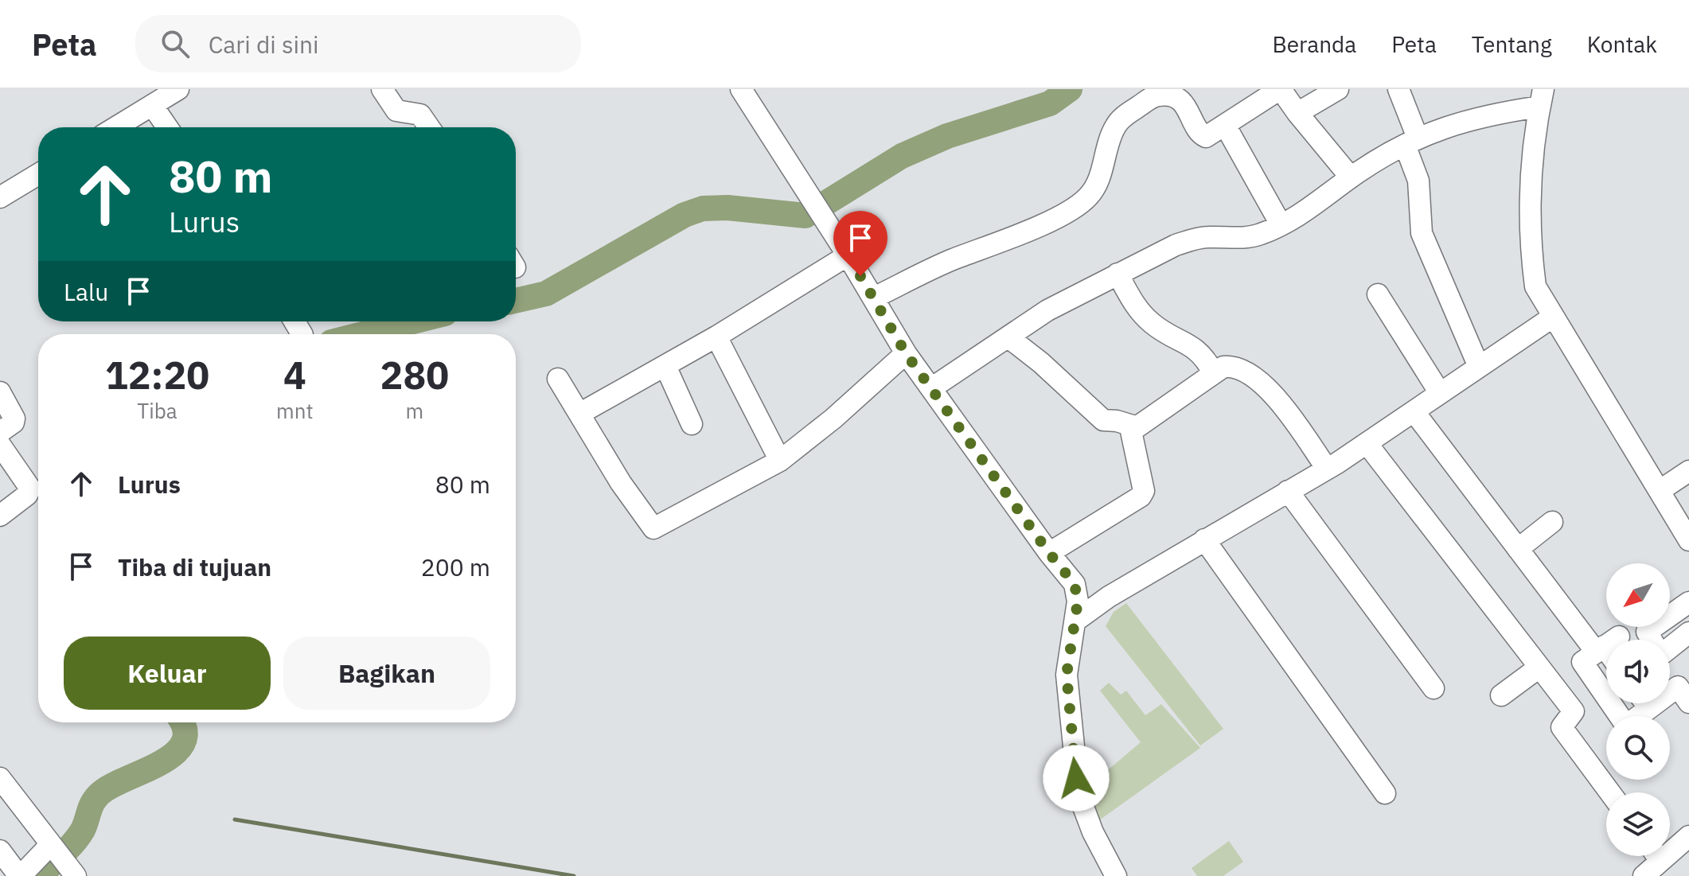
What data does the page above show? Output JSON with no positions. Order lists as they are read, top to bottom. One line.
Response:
{"north":"bottom left","page":{"header":"Peta","search":"Cari di sini","nav":["Beranda","Peta","Tentang","Kontak"],"turn":["80 m","Lurus"],"then":"Lalu","eta":["12:20","Tiba","4","mnt","280","m"],"list":[{"name":"Lurus","value":"80 m"},{"name":"Tiba di tujuan","value":"200 m"}],"buttons":["Keluar","Bagikan"]}}
